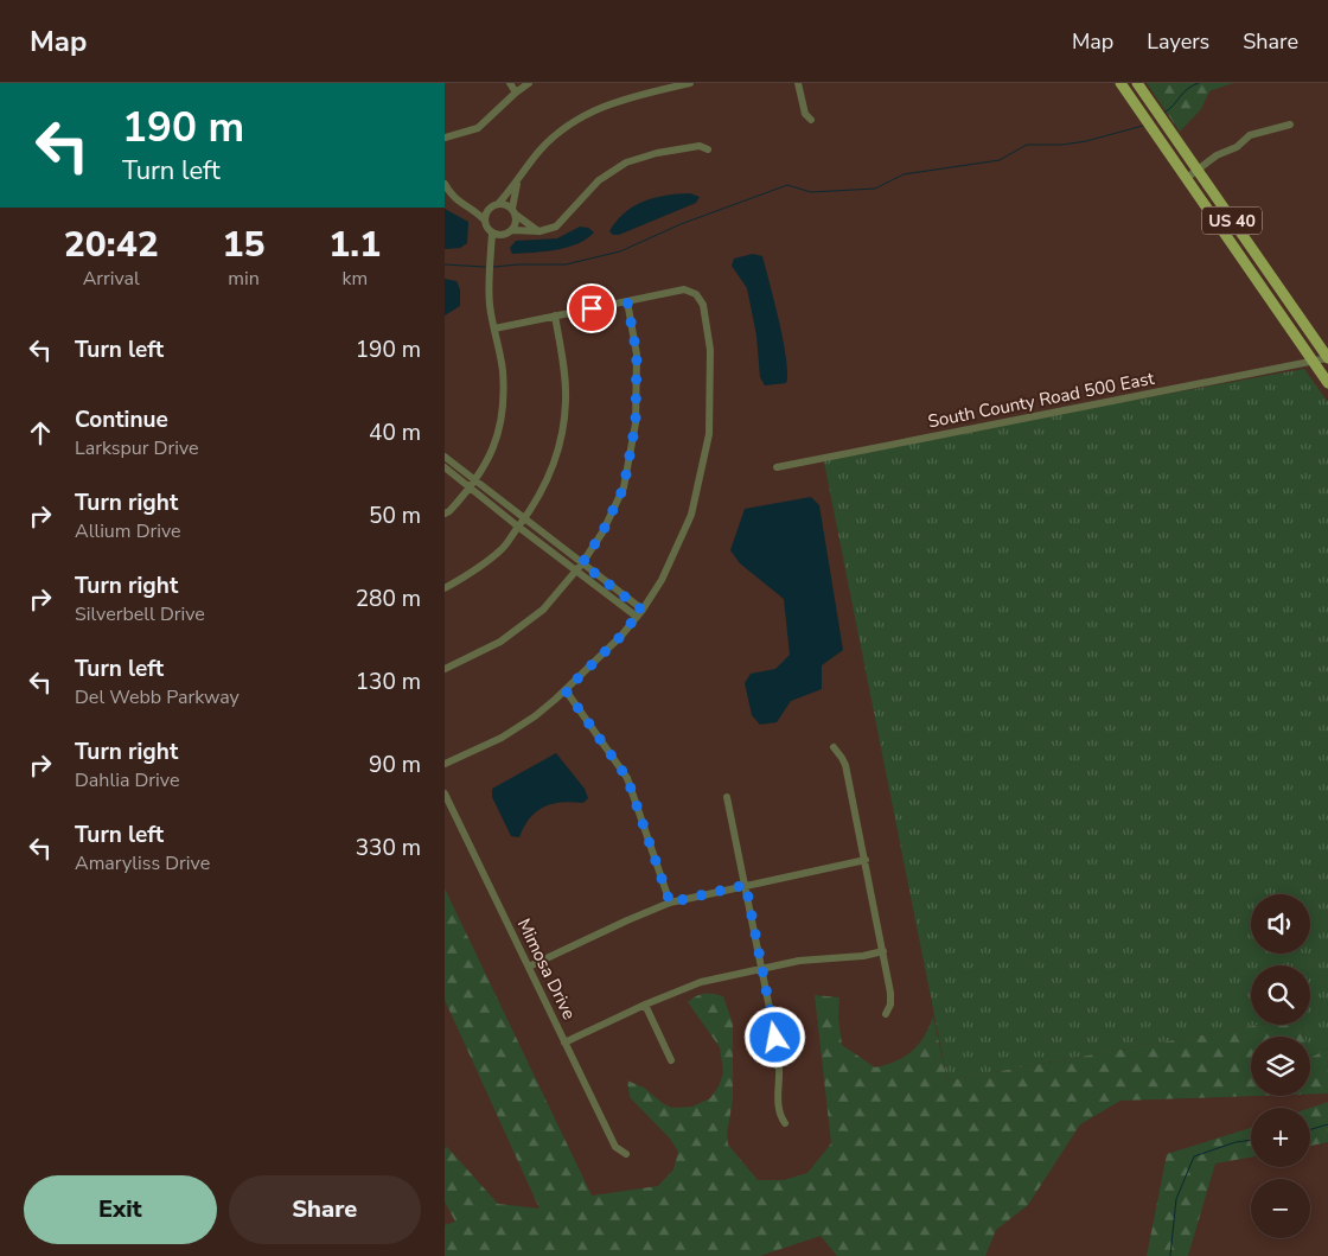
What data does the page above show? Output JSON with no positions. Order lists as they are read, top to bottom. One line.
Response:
{"streets":{"main road":["US 40"],"street":["South County Road 500 East","Mimosa Drive"]},"crossings":[["US 40","South County Road 500 East"]],"page":{"header":"Map","nav":["Map","Layers","Share"],"turn":["190 m","Turn left"],"eta":["20:42","Arrival","15","min","1.1","km"],"list":[{"name":"Turn left","value":"190 m"},{"name":"Continue","note":"Larkspur Drive","value":"40 m"},{"name":"Turn right","note":"Allium Drive","value":"50 m"},{"name":"Turn right","note":"Silverbell Drive","value":"280 m"},{"name":"Turn left","note":"Del Webb Parkway","value":"130 m"},{"name":"Turn right","note":"Dahlia Drive","value":"90 m"},{"name":"Turn left","note":"Amaryliss Drive","value":"330 m"}],"map_buttons":["+","−"],"buttons":["Exit","Share"]}}
